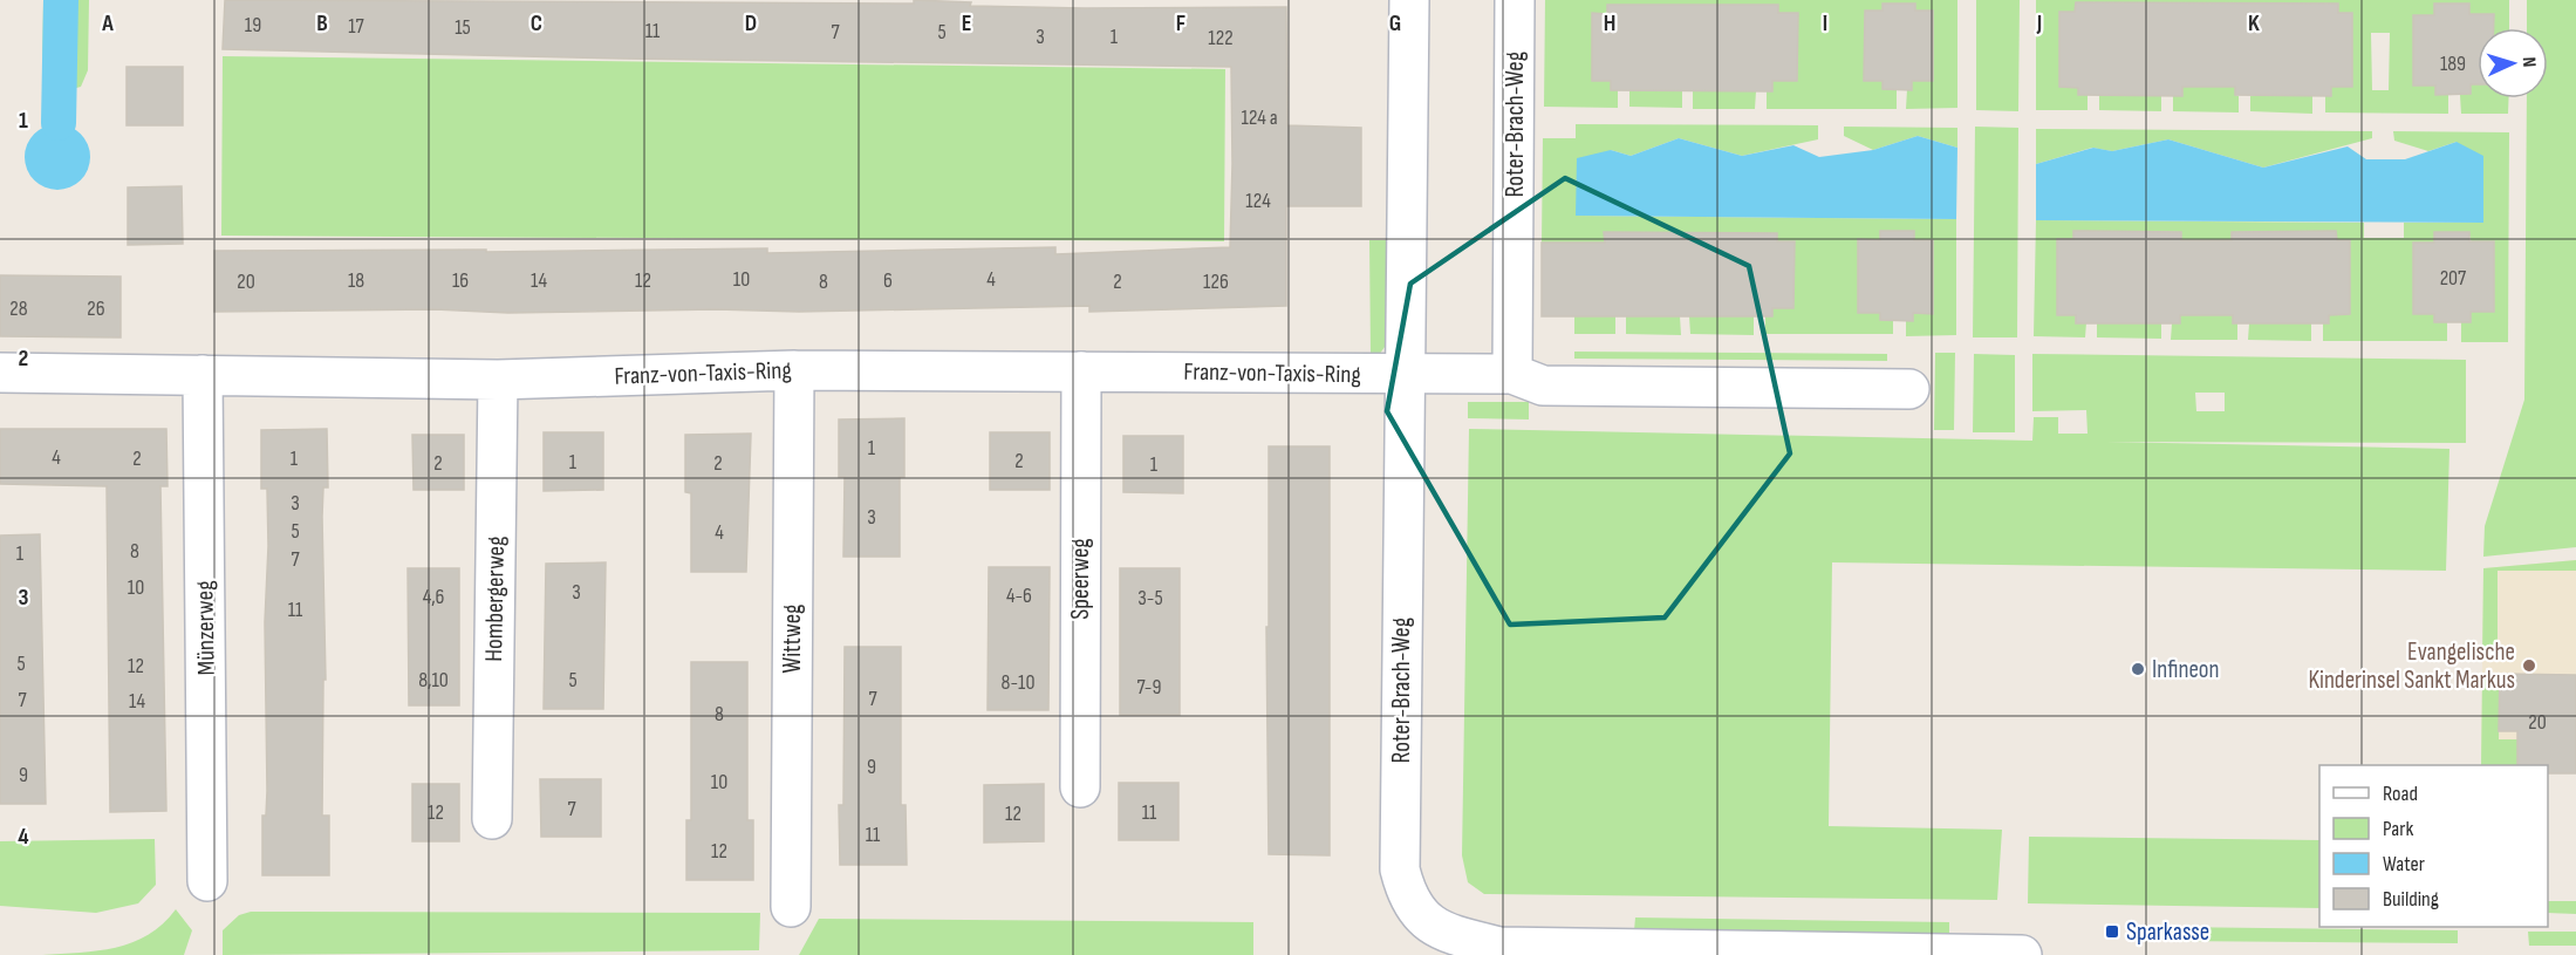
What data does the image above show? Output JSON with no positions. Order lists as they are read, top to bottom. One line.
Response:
{"streets":{"street":["Roter-Brach-Weg","Franz-von-Taxis-Ring","Speerweg","Hombergerweg","Münzerweg","Wittweg"]},"crossings":[["Roter-Brach-Weg","Franz-von-Taxis-Ring"],["Franz-von-Taxis-Ring","Speerweg"],["Franz-von-Taxis-Ring","Hombergerweg"],["Franz-von-Taxis-Ring","Münzerweg"],["Franz-von-Taxis-Ring","Wittweg"]],"places":{"other":["Evangelische Kinderinsel Sankt Markus","Infineon"],"transit":["Sparkasse"]},"house_numbers":["19","17","15","11","7","5","3","1","122","189","124 a","124","207","10","4","18","16","14","12","6","20","8","2","126","28","26","1","4","2","1","2","1","2","2","1","3","3","5","4","8","1","7","10","3","4-6","4,6","3-5","11","5","12","8,10","5","8-10","7-9","7","7","14","8","20","9","9","10","7","12","11","12","11","12"],"legend":["Road","Park","Water","Building"],"north":"right","grid":{"columns":["A","B","C","D","E","F","G","H","I","J","K"],"rows":["1","2","3","4"]}}
